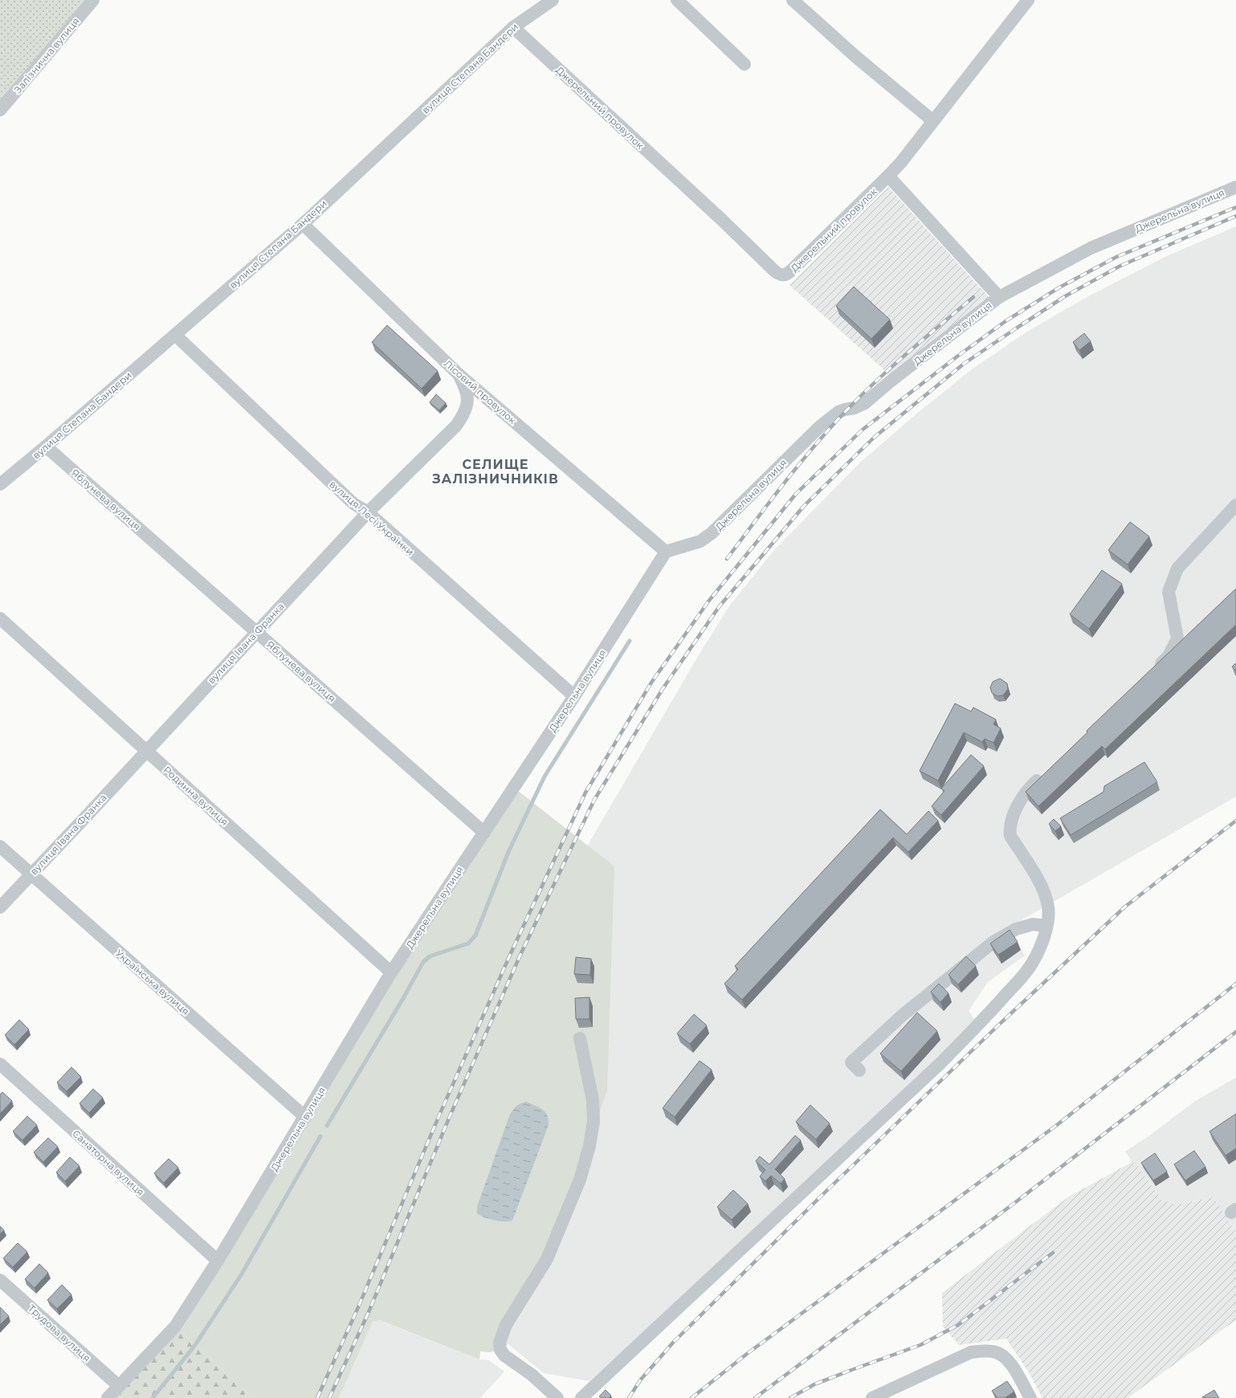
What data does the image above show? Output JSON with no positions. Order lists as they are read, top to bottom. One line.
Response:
{"streets":{"street":["Залізнична вулиця","вулиця Степана Бандери","Джерельний провулок","Джерельна вулиця","Лісовий провулок","Яблунева вулиця","вулиця Лесі Українки","вулиця Івана Франка","Родинна вулиця","Українська вулиця","Санаторна вулиця","Трудова вулиця"]},"crossings":[["вулиця Степана Бандери","Джерельний провулок"],["вулиця Степана Бандери","Лісовий провулок"],["вулиця Степана Бандери","Яблунева вулиця"],["вулиця Степана Бандери","вулиця Лесі Українки"],["Джерельна вулиця","Лісовий провулок"],["Джерельна вулиця","Яблунева вулиця"],["Джерельна вулиця","вулиця Лесі Українки"],["Джерельна вулиця","Родинна вулиця"],["Джерельна вулиця","Українська вулиця"],["Джерельна вулиця","Санаторна вулиця"],["Джерельна вулиця","Трудова вулиця"],["Лісовий провулок","вулиця Івана Франка"],["Яблунева вулиця","вулиця Івана Франка"],["вулиця Лесі Українки","вулиця Івана Франка"],["вулиця Івана Франка","Родинна вулиця"],["вулиця Івана Франка","Українська вулиця"]],"districts":["СЕЛИЩЕ ЗАЛІЗНИЧНИКІВ"]}
